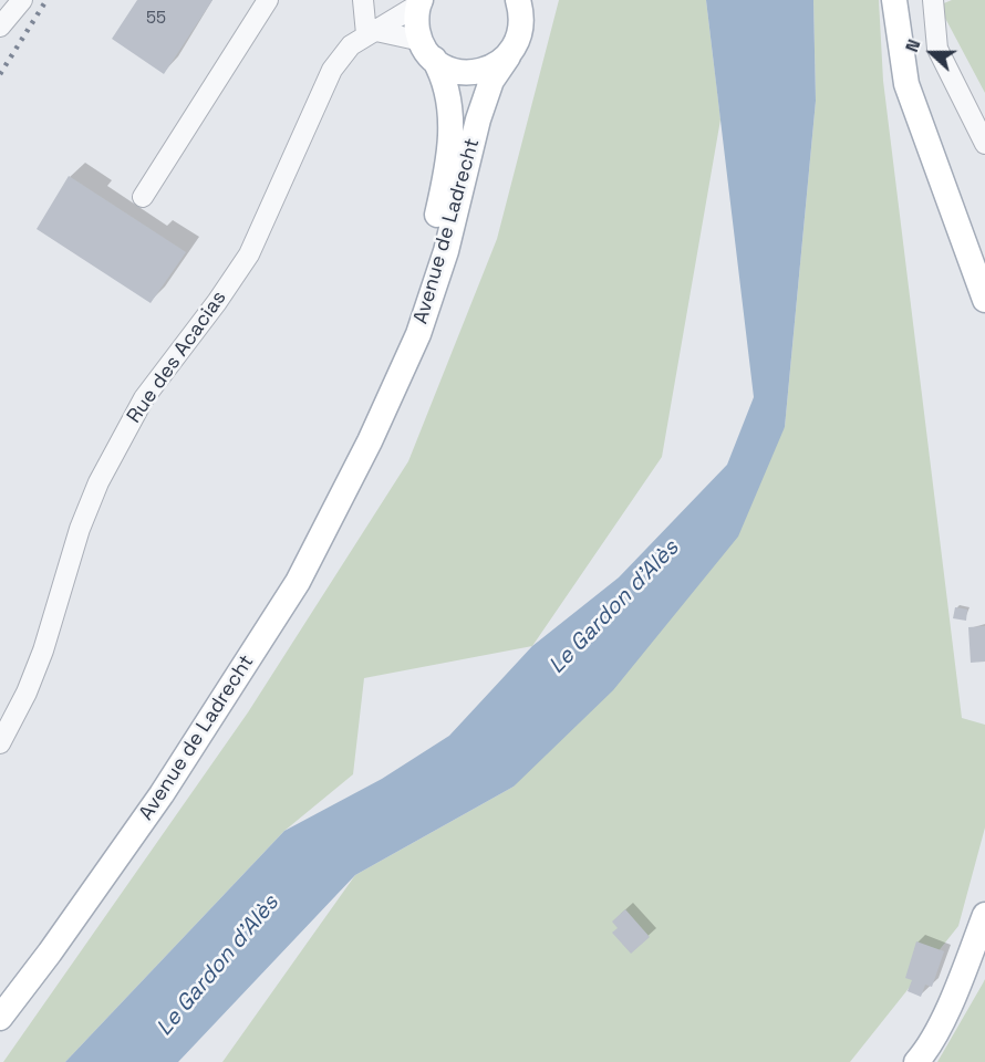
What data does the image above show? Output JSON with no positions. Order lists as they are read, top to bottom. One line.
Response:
{"streets":{"main road":["Avenue de Ladrecht"],"street":["Rue des Acacias"]},"crossings":[["Avenue de Ladrecht","Rue des Acacias"]],"water":["Le Gardon d'Alès"],"house_numbers":["55"],"north":"left"}
